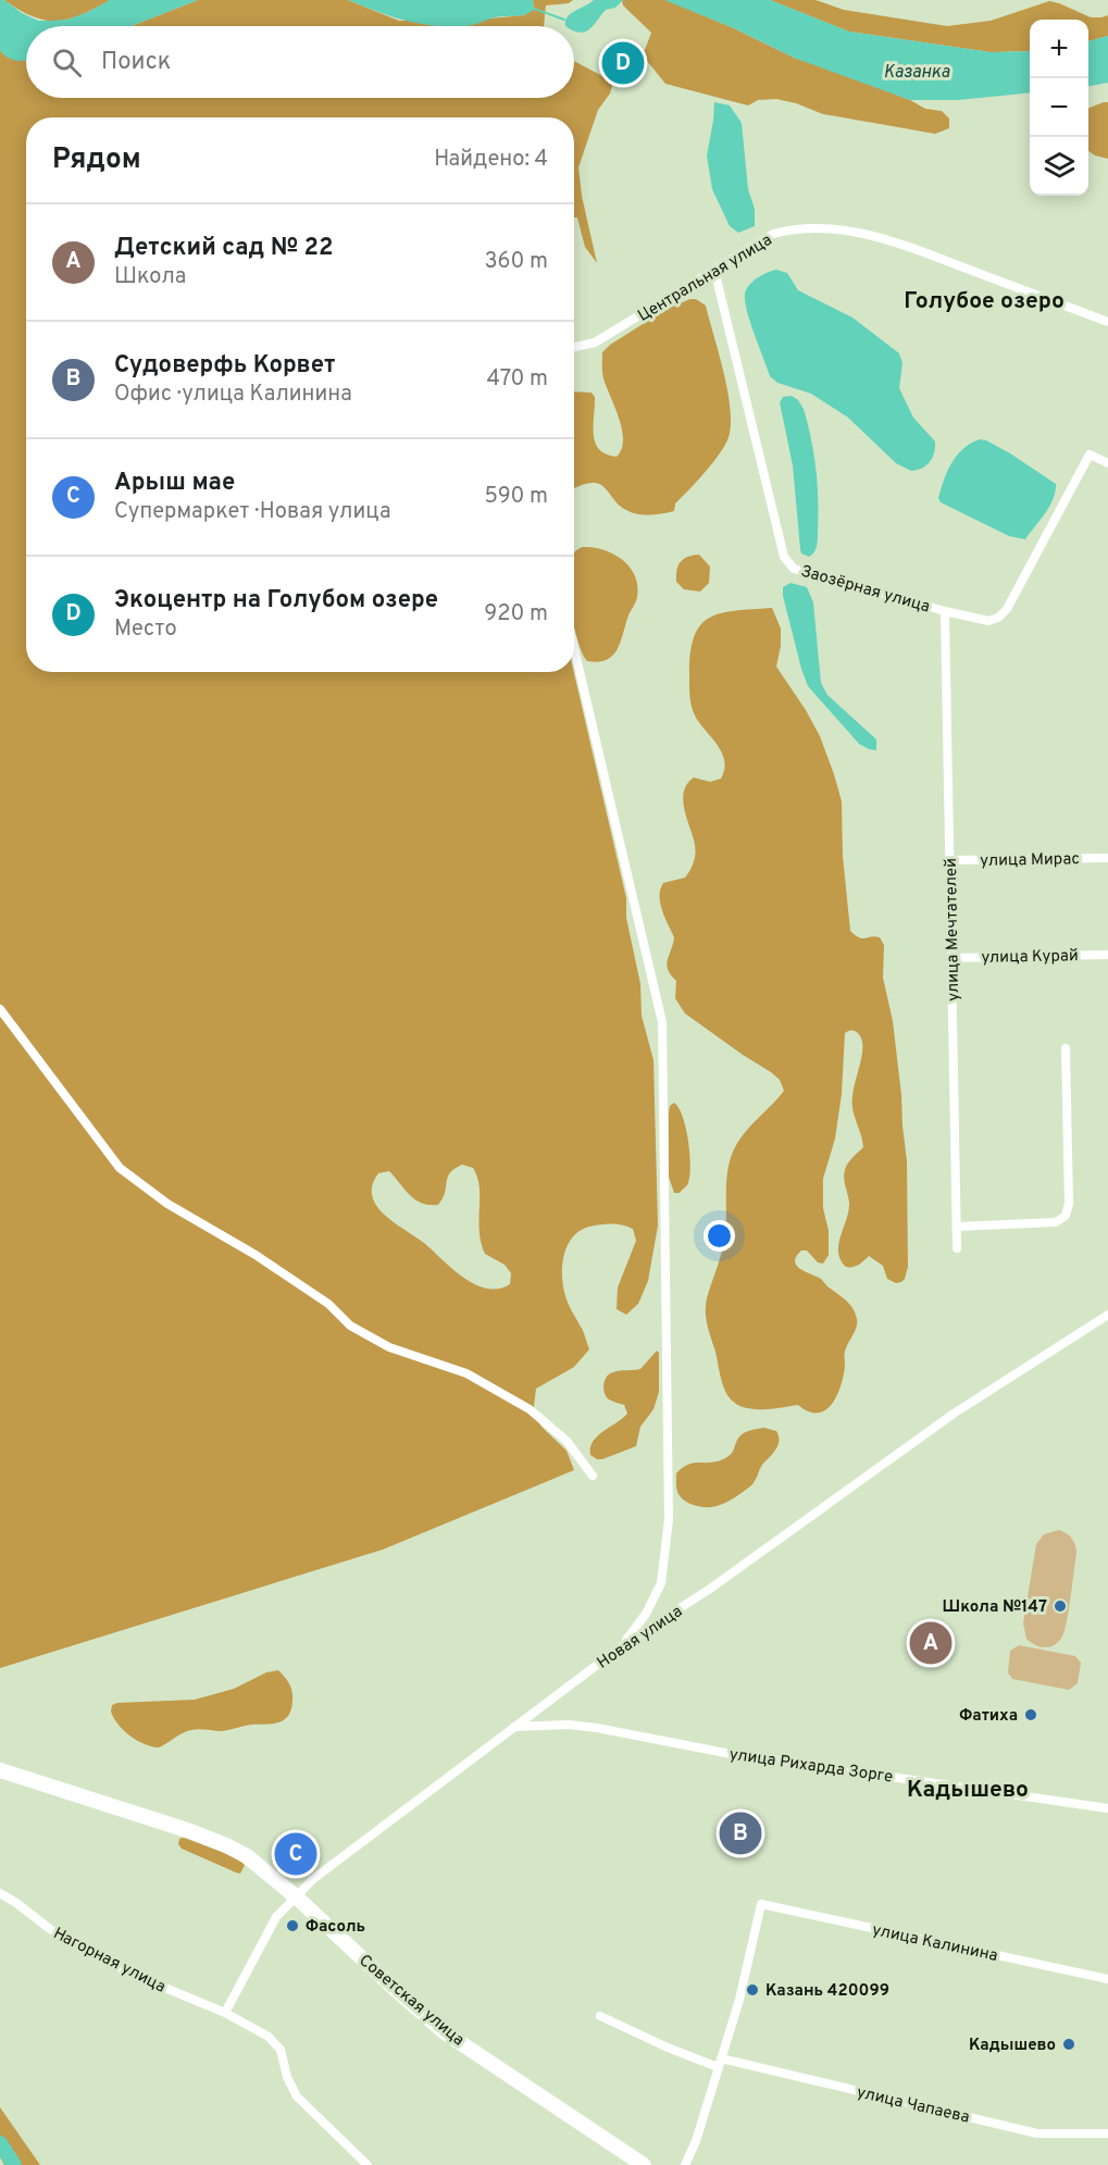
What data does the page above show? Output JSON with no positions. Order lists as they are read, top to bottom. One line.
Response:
{"streets":{"main road":["Советская улица"],"street":["Центральная улица","Заозёрная улица","улица Мирас","улица Мечтателей","улица Курай","Новая улица","улица Рихарда Зорге","улица Калинина","Нагорная улица","улица Чапаева"]},"crossings":[["Центральная улица","Заозёрная улица"],["Заозёрная улица","улица Мечтателей"],["улица Мирас","улица Мечтателей"],["улица Мечтателей","улица Курай"],["Новая улица","улица Рихарда Зорге"],["Новая улица","Нагорная улица"],["Новая улица","Советская улица"],["улица Калинина","улица Чапаева"]],"districts":["Голубое озеро","Кадышево"],"water":["Казанка"],"places":["Школа №147","Фатиха","Фасоль","Казань 420099","Кадышево"],"page":{"map_buttons":["+","−"],"search":"Поиск","pins":["D","A","B","C"],"heading":["Рядом","Найдено: 4"],"list":[{"mark":"A","name":"Детский сад № 22","note":"Школа","value":"360 m"},{"mark":"B","name":"Судоверфь Корвет","note":"Офис · улица Калинина","value":"470 m"},{"mark":"C","name":"Арыш мае","note":"Супермаркет · Новая улица","value":"590 m"},{"mark":"D","name":"Экоцентр на Голубом озере","note":"Место","value":"920 m"}]}}
